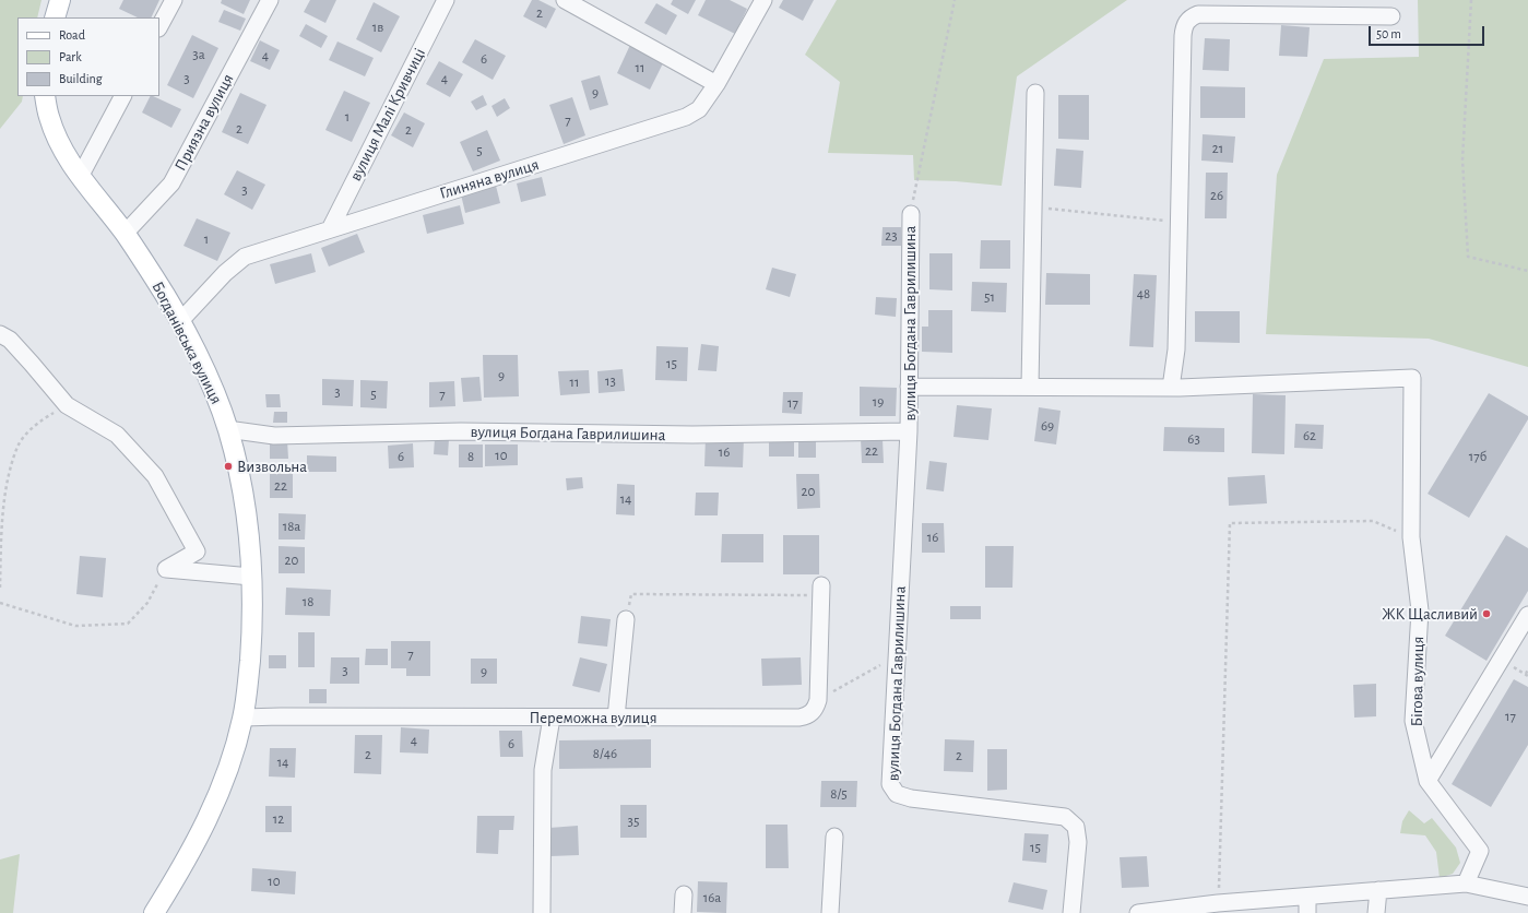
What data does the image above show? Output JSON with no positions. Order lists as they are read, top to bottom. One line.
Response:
{"streets":{"main road":["Богданівська вулиця"],"street":["вулиця Малі Кривчиці","Приязна вулиця","Глиняна вулиця","вулиця Богдана Гаврилишина","Бігова вулиця","Переможна вулиця"]},"crossings":[["вулиця Малі Кривчиці","Глиняна вулиця"],["Приязна вулиця","Богданівська вулиця"],["Глиняна вулиця","Богданівська вулиця"],["вулиця Богдана Гаврилишина","Богданівська вулиця"],["Богданівська вулиця","Переможна вулиця"]],"places":["Визвольна","ЖК Щасливий"],"house_numbers":["2","1в","3а","4","6","11","3","4","9","1","7","2","2","21","5","3","26","23","1","48","51","15","9","13","11","3","5","7","19","17","69","62","63","22","16","10","6","8","17б","22","20","14","18а","16","20","18","7","3","9","17","4","6","8/46","2","2","14","8/5","12","35","15","10","16а"],"legend":["Road","Park","Building"],"scale_bar":"50 m"}
